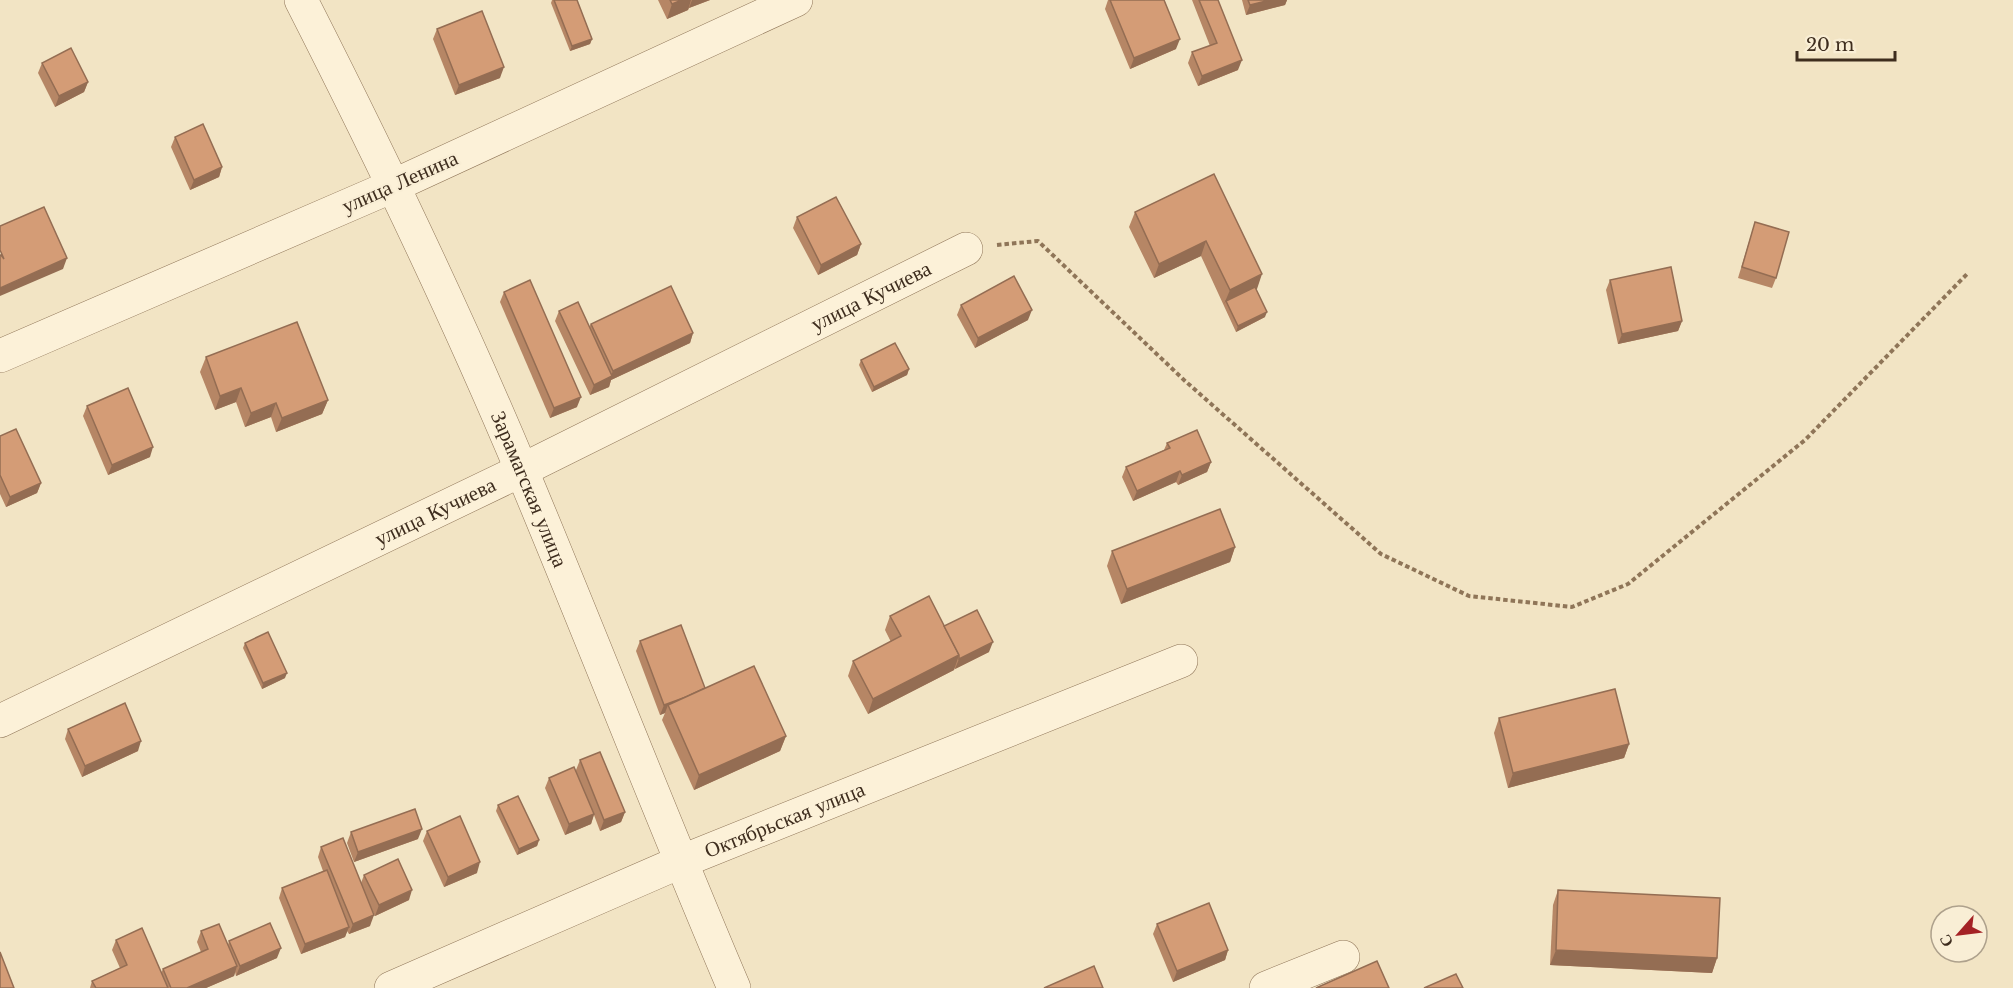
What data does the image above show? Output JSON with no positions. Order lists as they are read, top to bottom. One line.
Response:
{"streets":{"street":["улица Ленина","улица Кучиева","Зарамагская улица","Октябрьская улица"]},"crossings":[["улица Ленина","Зарамагская улица"],["улица Кучиева","Зарамагская улица"],["Зарамагская улица","Октябрьская улица"]],"scale_bar":"20 m","north":"bottom left"}
